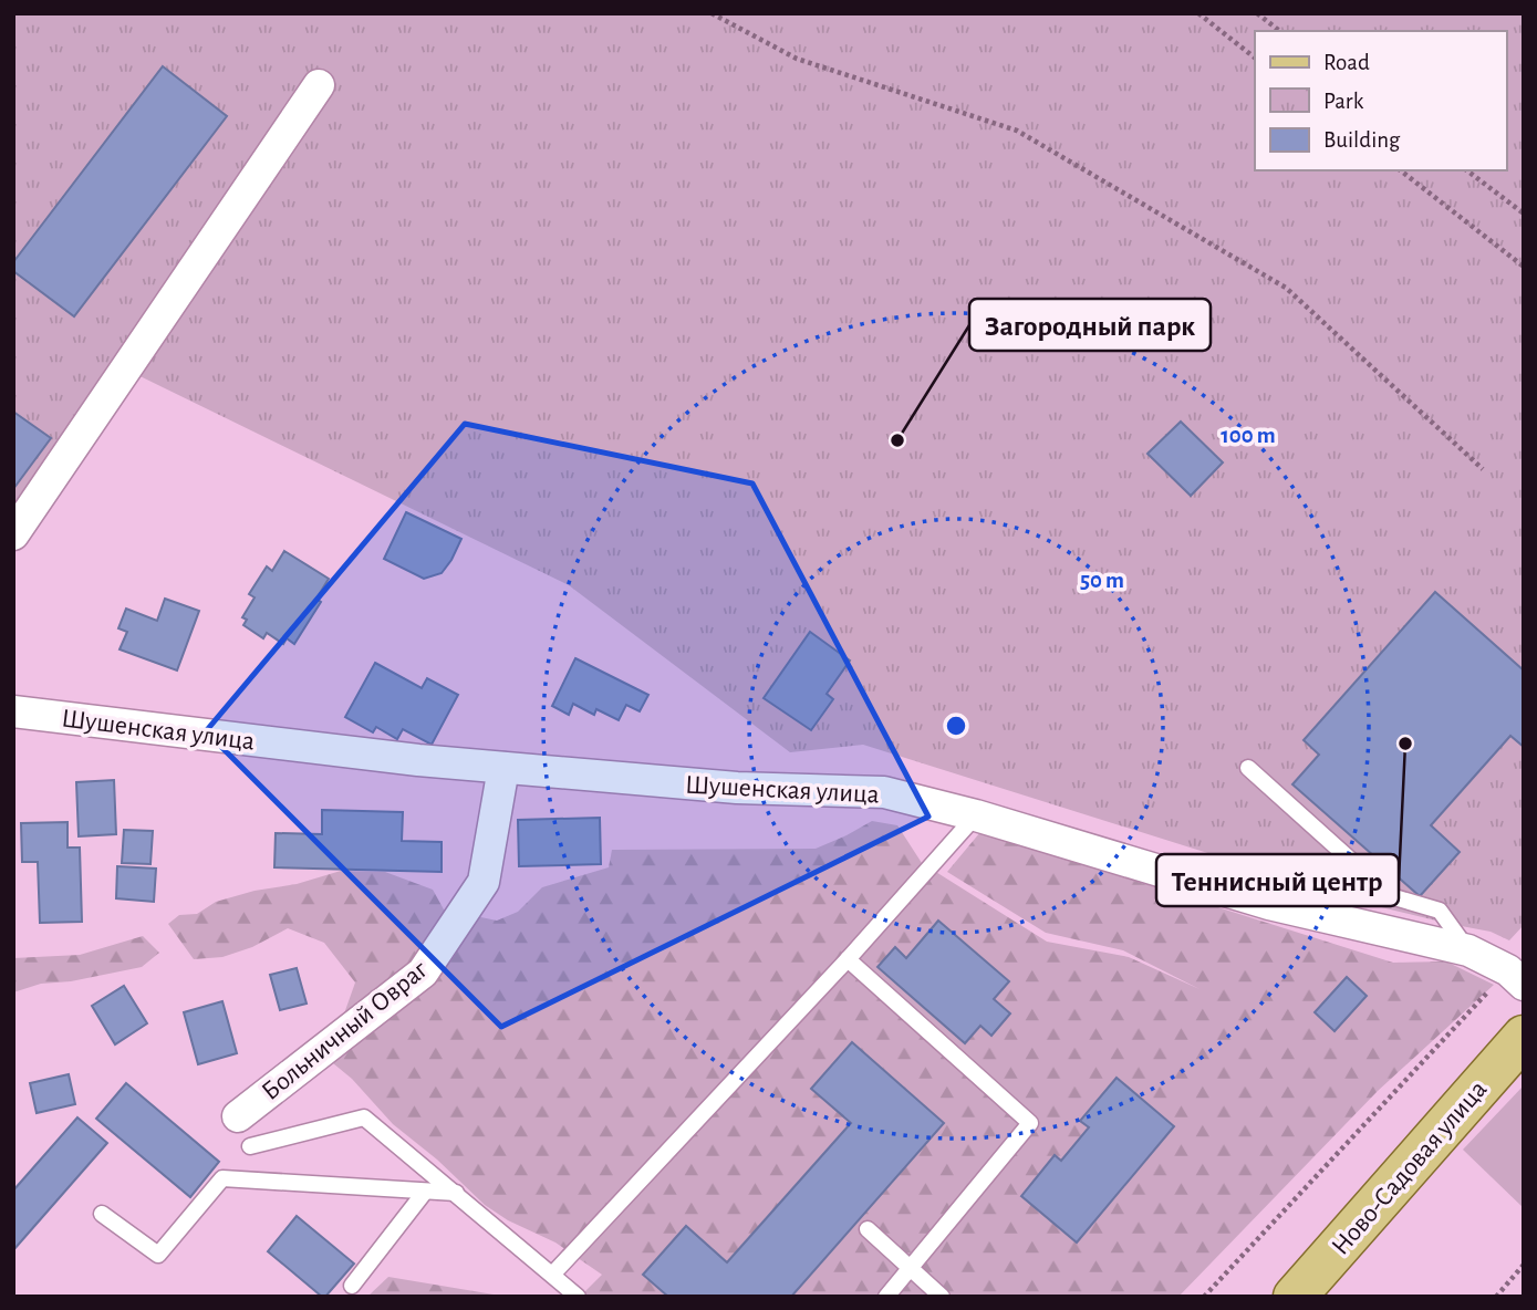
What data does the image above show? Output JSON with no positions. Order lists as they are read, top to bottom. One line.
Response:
{"streets":{"main road":["Ново-Садовая улица"],"street":["Шушенская улица","Больничный Овраг"]},"crossings":[["Шушенская улица","Больничный Овраг"]],"places":["Загородный парк","Теннисный центр"],"legend":["Road","Park","Building"],"rings":["100 m","50 m"]}
